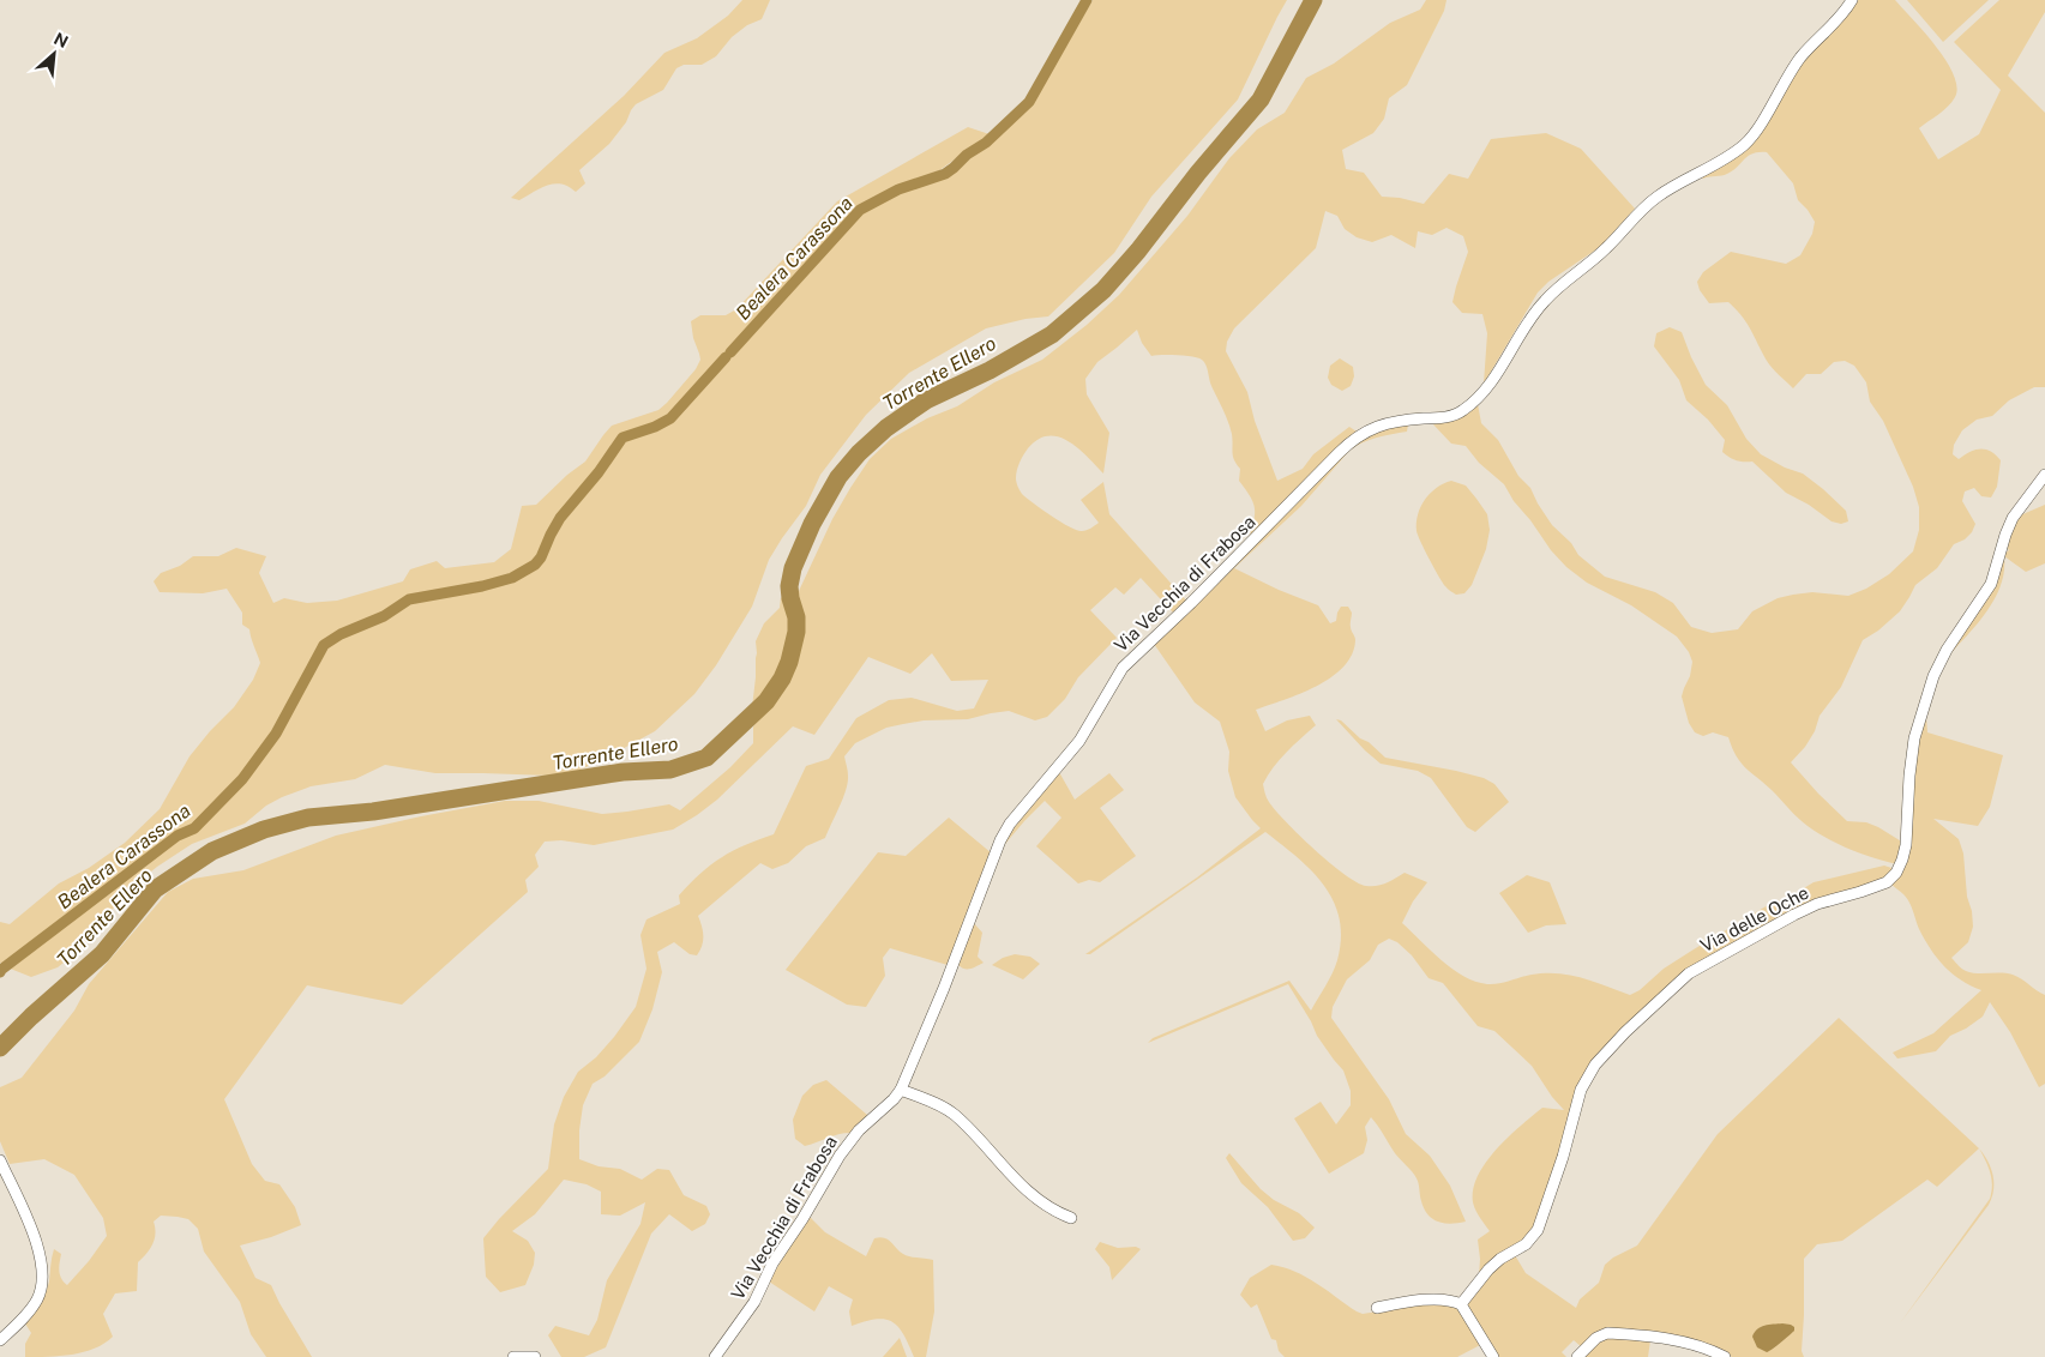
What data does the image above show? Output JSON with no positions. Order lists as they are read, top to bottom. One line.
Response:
{"streets":{"street":["Via Vecchia di Frabosa","Via delle Oche"]},"water":["Bealera Carassona","Torrente Ellero"],"north":"top right"}
